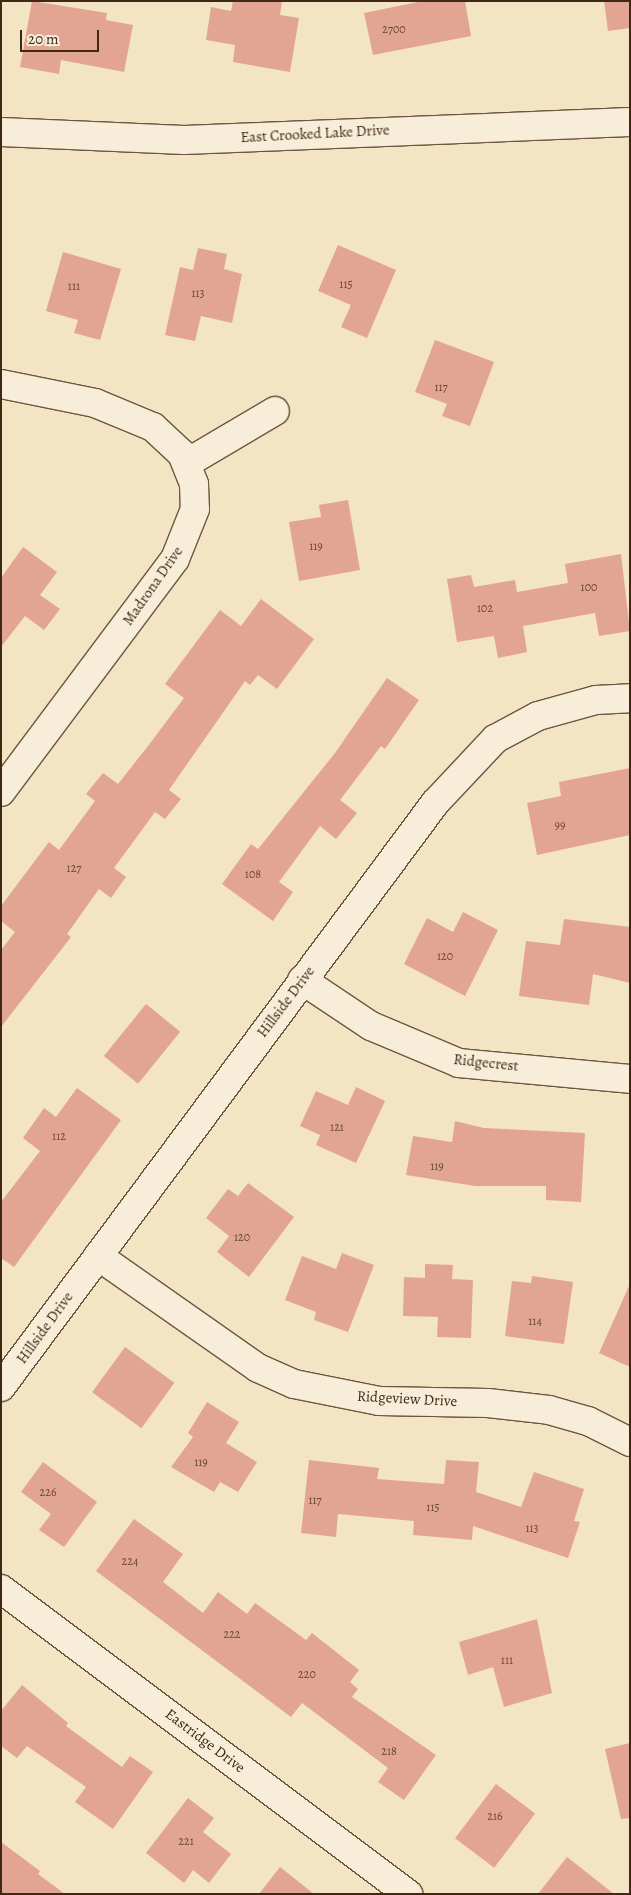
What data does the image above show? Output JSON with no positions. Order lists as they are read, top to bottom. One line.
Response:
{"streets":{"street":["East Crooked Lake Drive","Madrona Drive","Hillside Drive","Ridgecrest","Ridgeview Drive","Eastridge Drive"]},"crossings":[["Hillside Drive","Ridgecrest"],["Hillside Drive","Ridgeview Drive"]],"house_numbers":["2700","115","111","113","117","119","100","102","99","127","108","120","121","112","119","120","114","119","226","117","115","113","224","222","111","220","218","216","221"],"scale_bar":"20 m"}
